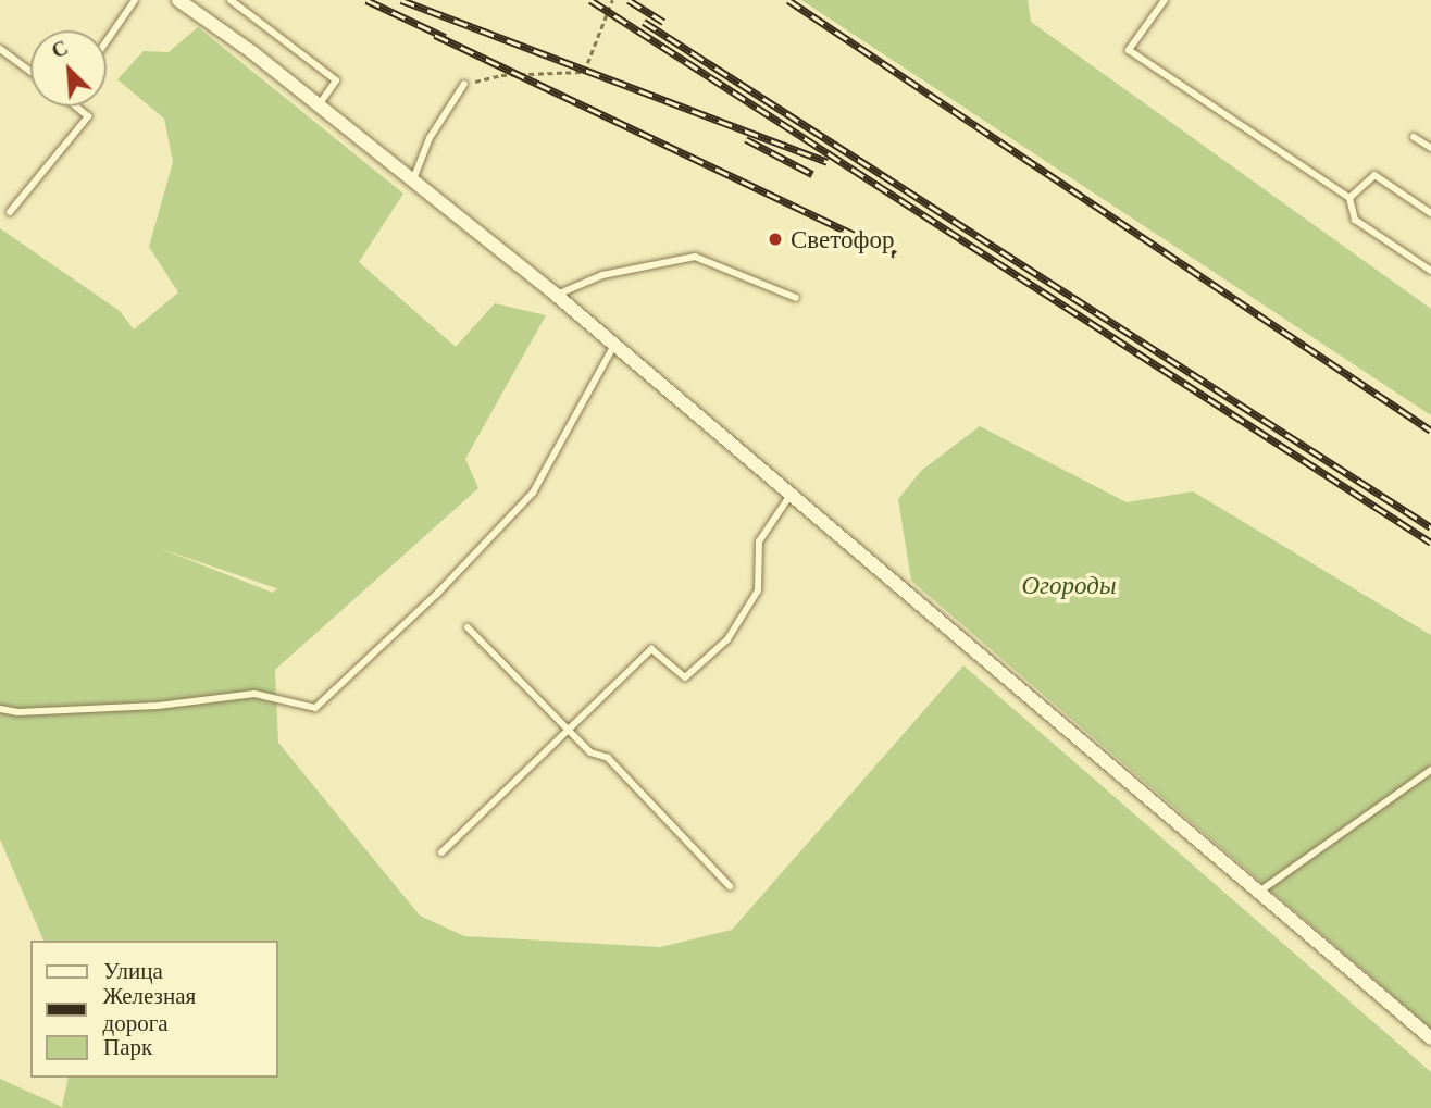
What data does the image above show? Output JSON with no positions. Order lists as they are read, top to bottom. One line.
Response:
{"parks":["Огороды"],"places":["Светофор"],"legend":["Улица","Железная дорога","Парк"],"north":"top left"}
